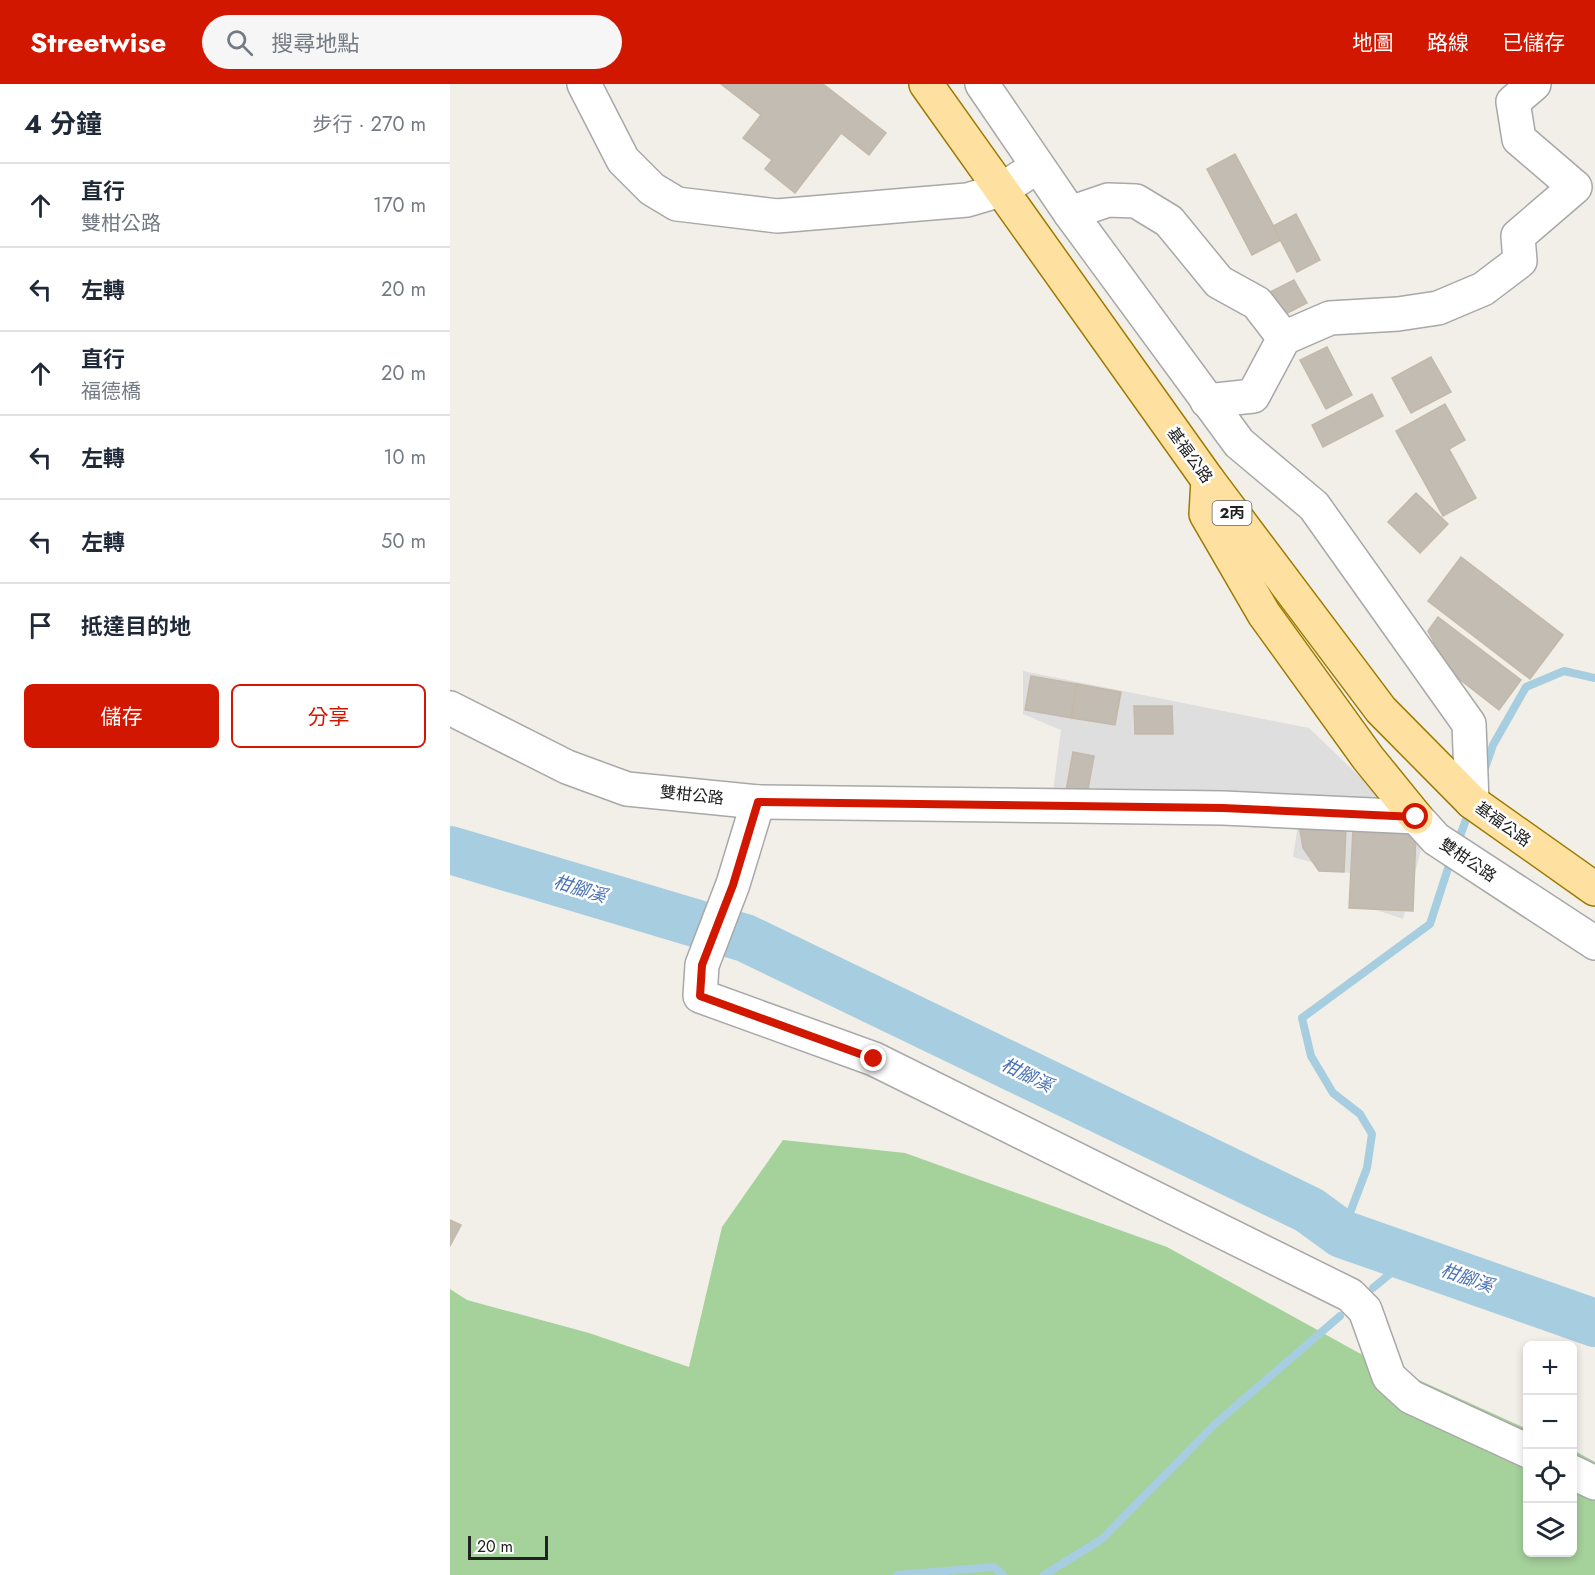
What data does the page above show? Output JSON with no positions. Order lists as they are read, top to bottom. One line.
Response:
{"streets":{"main road":["基福公路","2丙"],"street":["雙柑公路"]},"water":["柑腳溪"],"scale_bar":"20 m","page":{"header":"Streetwise","search":"搜尋地點","nav":["地圖","路線","已儲存"],"heading":["4 分鐘","步行 · 270 m"],"list":[["直行","雙柑公路","170 m"],["左轉","20 m"],["直行","福德橋","20 m"],["左轉","10 m"],["左轉","50 m"],"抵達目的地"],"buttons":["儲存","分享"],"map_buttons":["+","−"],"scale":"20 m"}}
